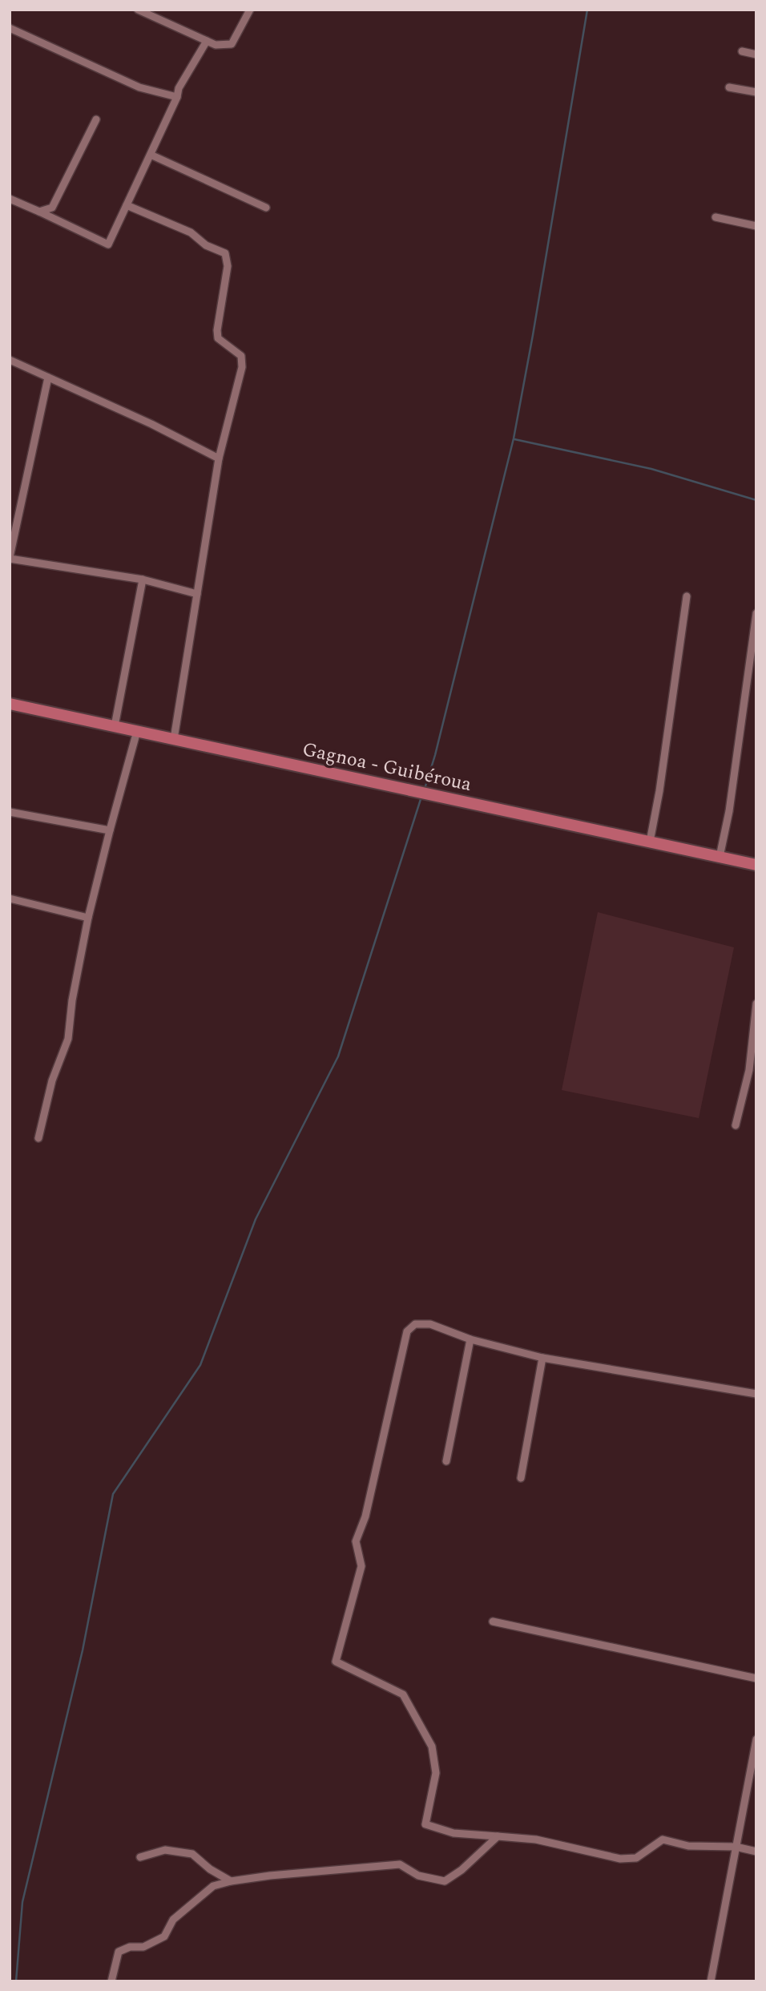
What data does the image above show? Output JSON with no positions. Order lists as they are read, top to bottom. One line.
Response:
{"streets":{"main road":["Gagnoa - Guibéroua"]}}
